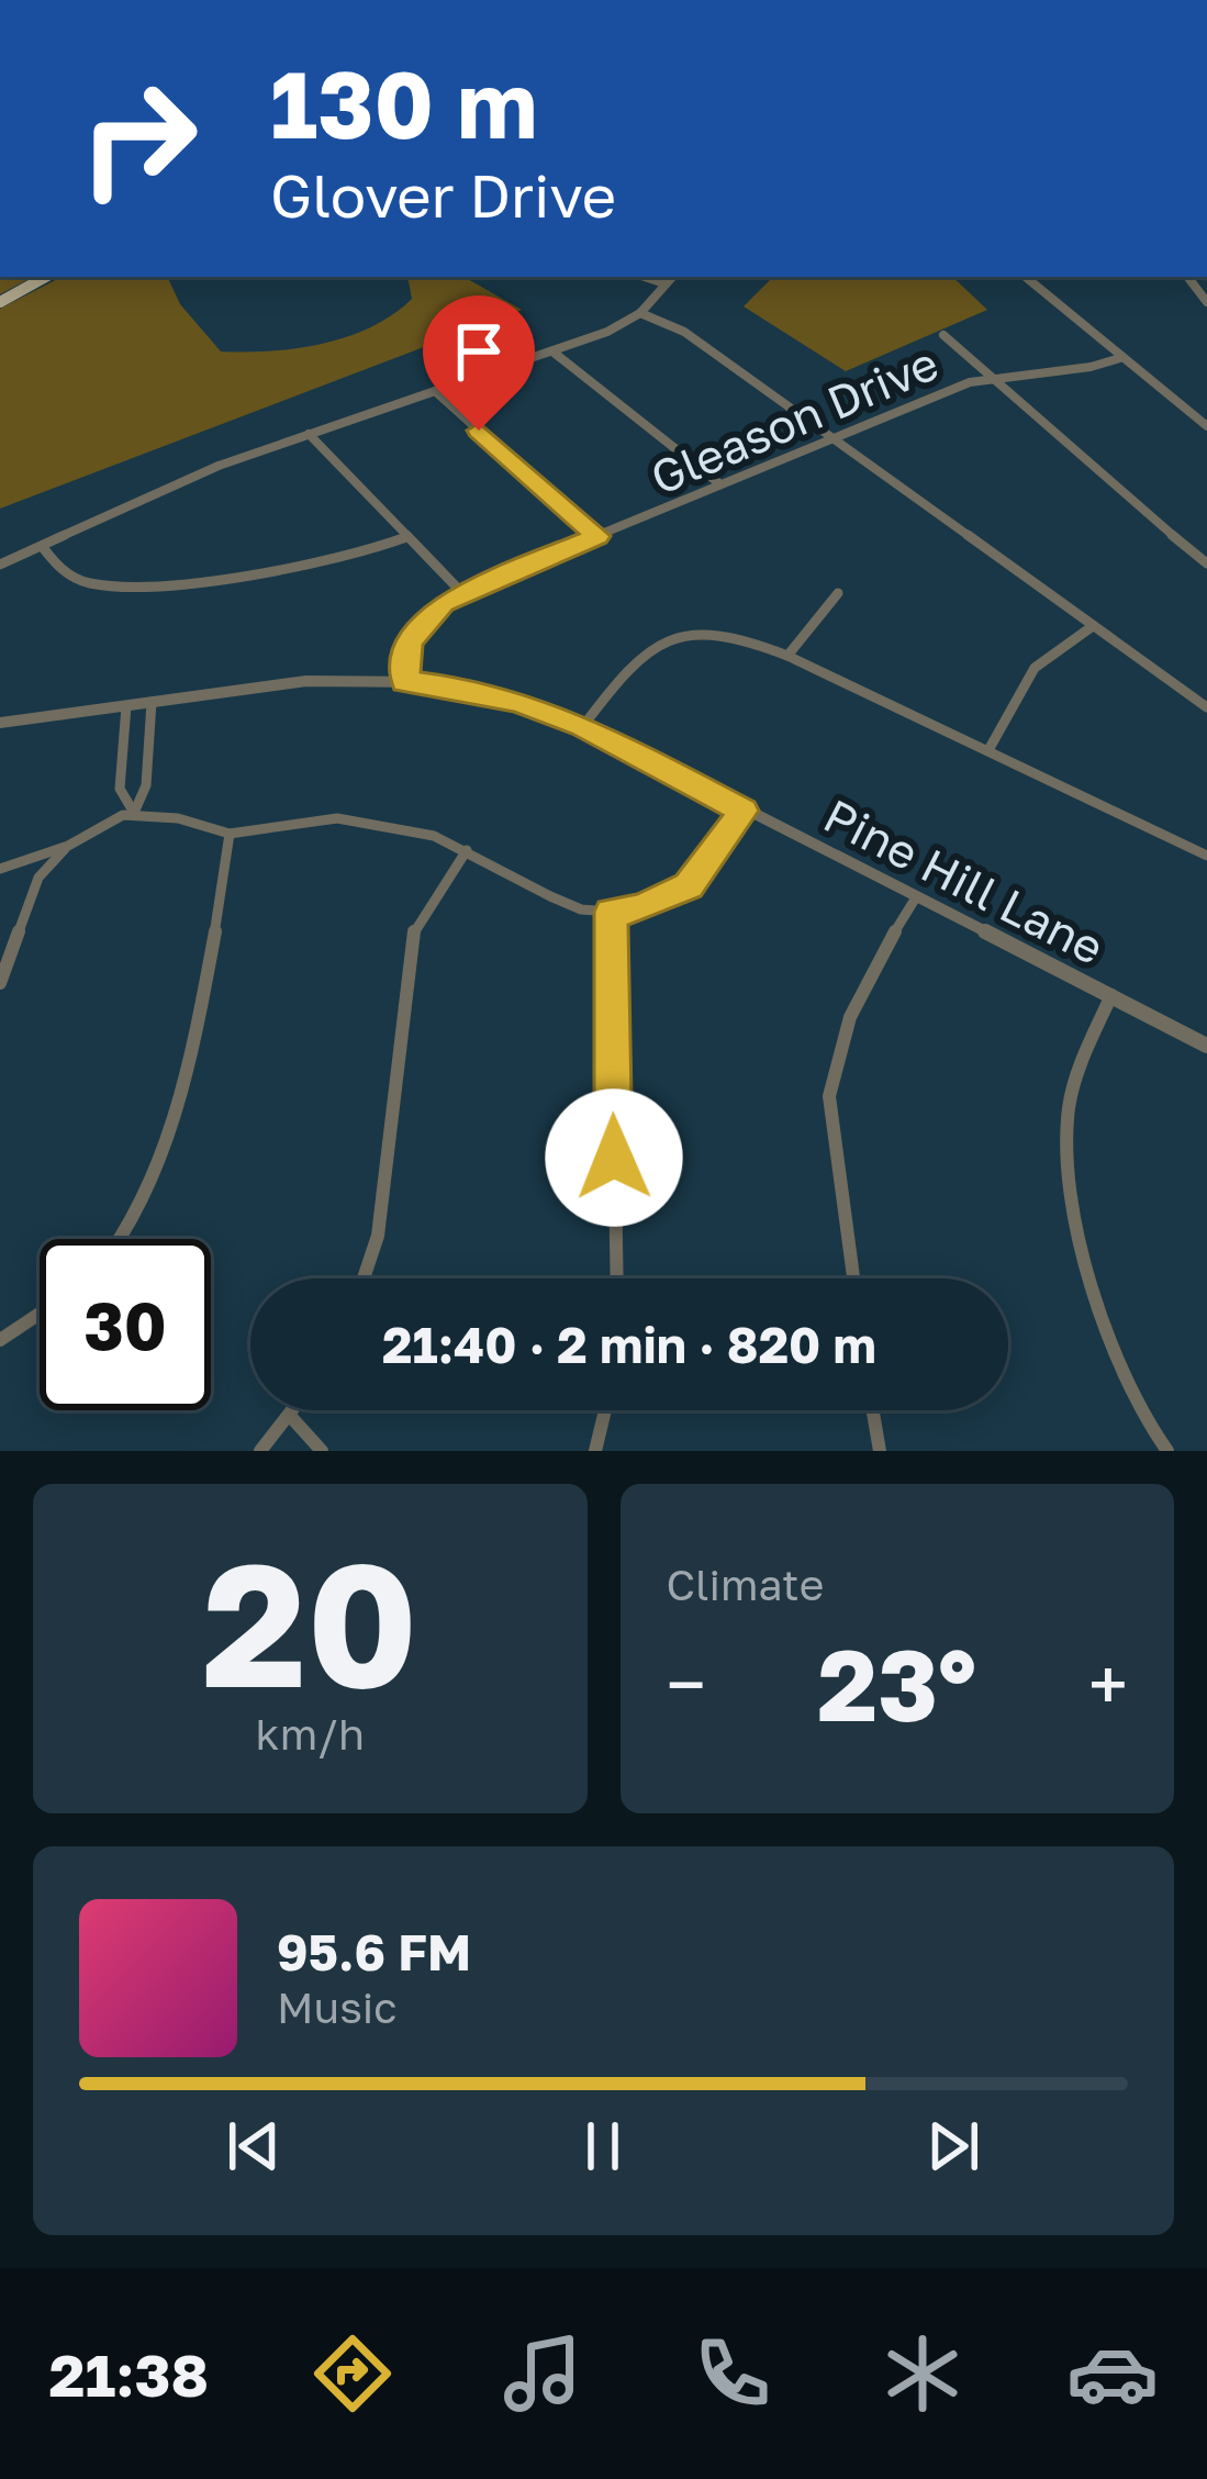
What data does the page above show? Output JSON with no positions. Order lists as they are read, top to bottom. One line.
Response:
{"streets":{"street":["Gleason Drive","Pine Hill Lane"]},"crossings":[["Gleason Drive","Pine Hill Lane"]],"page":{"turn":["130 m","Glover Drive"],"limit":"30","trip":"21:40 · 2 min · 820 m","tile":[["20","km/h"],"Climate"],"heat":["−","23°","+"],"song":["95.6 FM","Music"],"tabs":"21:38"}}
